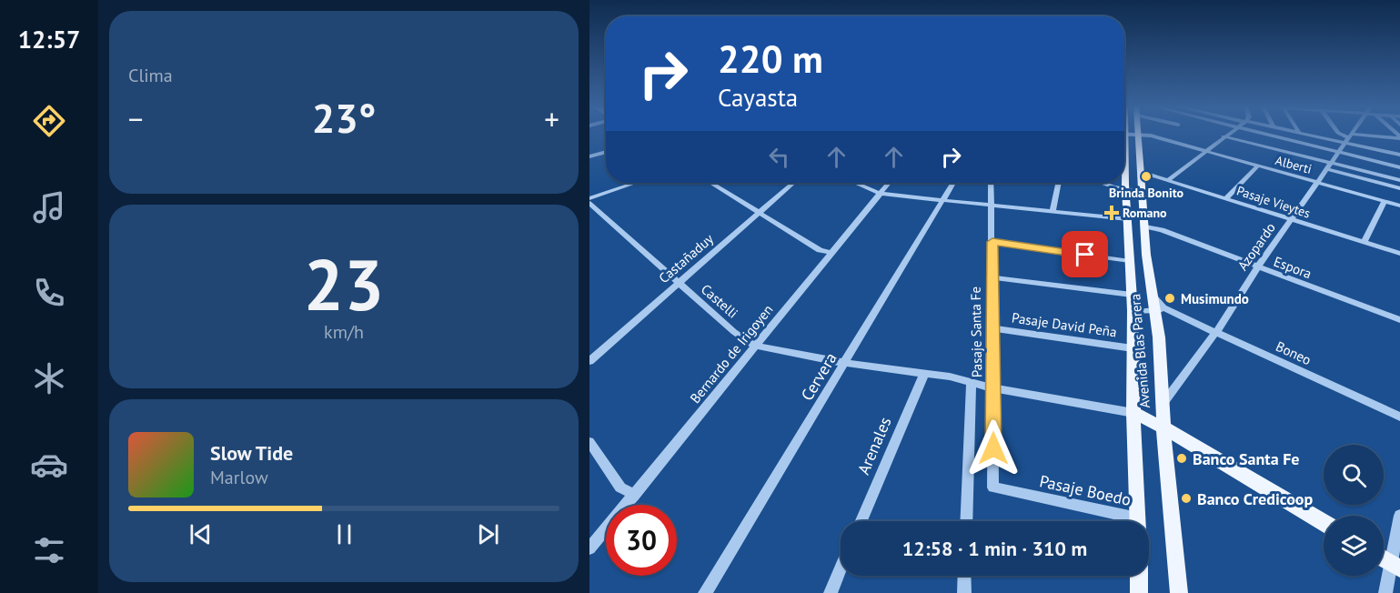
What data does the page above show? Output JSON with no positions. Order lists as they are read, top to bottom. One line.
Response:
{"streets":{"main road":["Avenida Blas Parera"],"street":["Alberti","Pasaje Vieytes","Azopardo","Castañaduy","Espora","Castelli","Pasaje David Peña","Pasaje Santa Fe","Boneo","Bernardo de Irigoyen","Cervera","Arenales","Pasaje Boedo"]},"crossings":[["Alberti","Azopardo"],["Pasaje Vieytes","Azopardo"],["Pasaje Vieytes","Avenida Blas Parera"],["Azopardo","Espora"],["Azopardo","Avenida Blas Parera"],["Azopardo","Boneo"],["Castañaduy","Castelli"],["Espora","Avenida Blas Parera"],["Castelli","Pasaje Santa Fe"],["Castelli","Avenida Blas Parera"],["Castelli","Bernardo de Irigoyen"],["Castelli","Cervera"],["Castelli","Arenales"],["Pasaje David Peña","Pasaje Santa Fe"],["Pasaje David Peña","Avenida Blas Parera"],["Pasaje Santa Fe","Pasaje Boedo"],["Avenida Blas Parera","Boneo"]],"places":{"other":["Brinda Bonito","Musimundo","Banco Santa Fe","Banco Credicoop"],"health":["Romano"]},"page":{"tabs":"12:57","tile":["Clima",["23","km/h"]],"turn":["220 m","Cayasta"],"heat":["−","23°","+"],"song":["Slow Tide","Marlow"],"limit":"30","trip":"12:58 · 1 min · 310 m"}}
